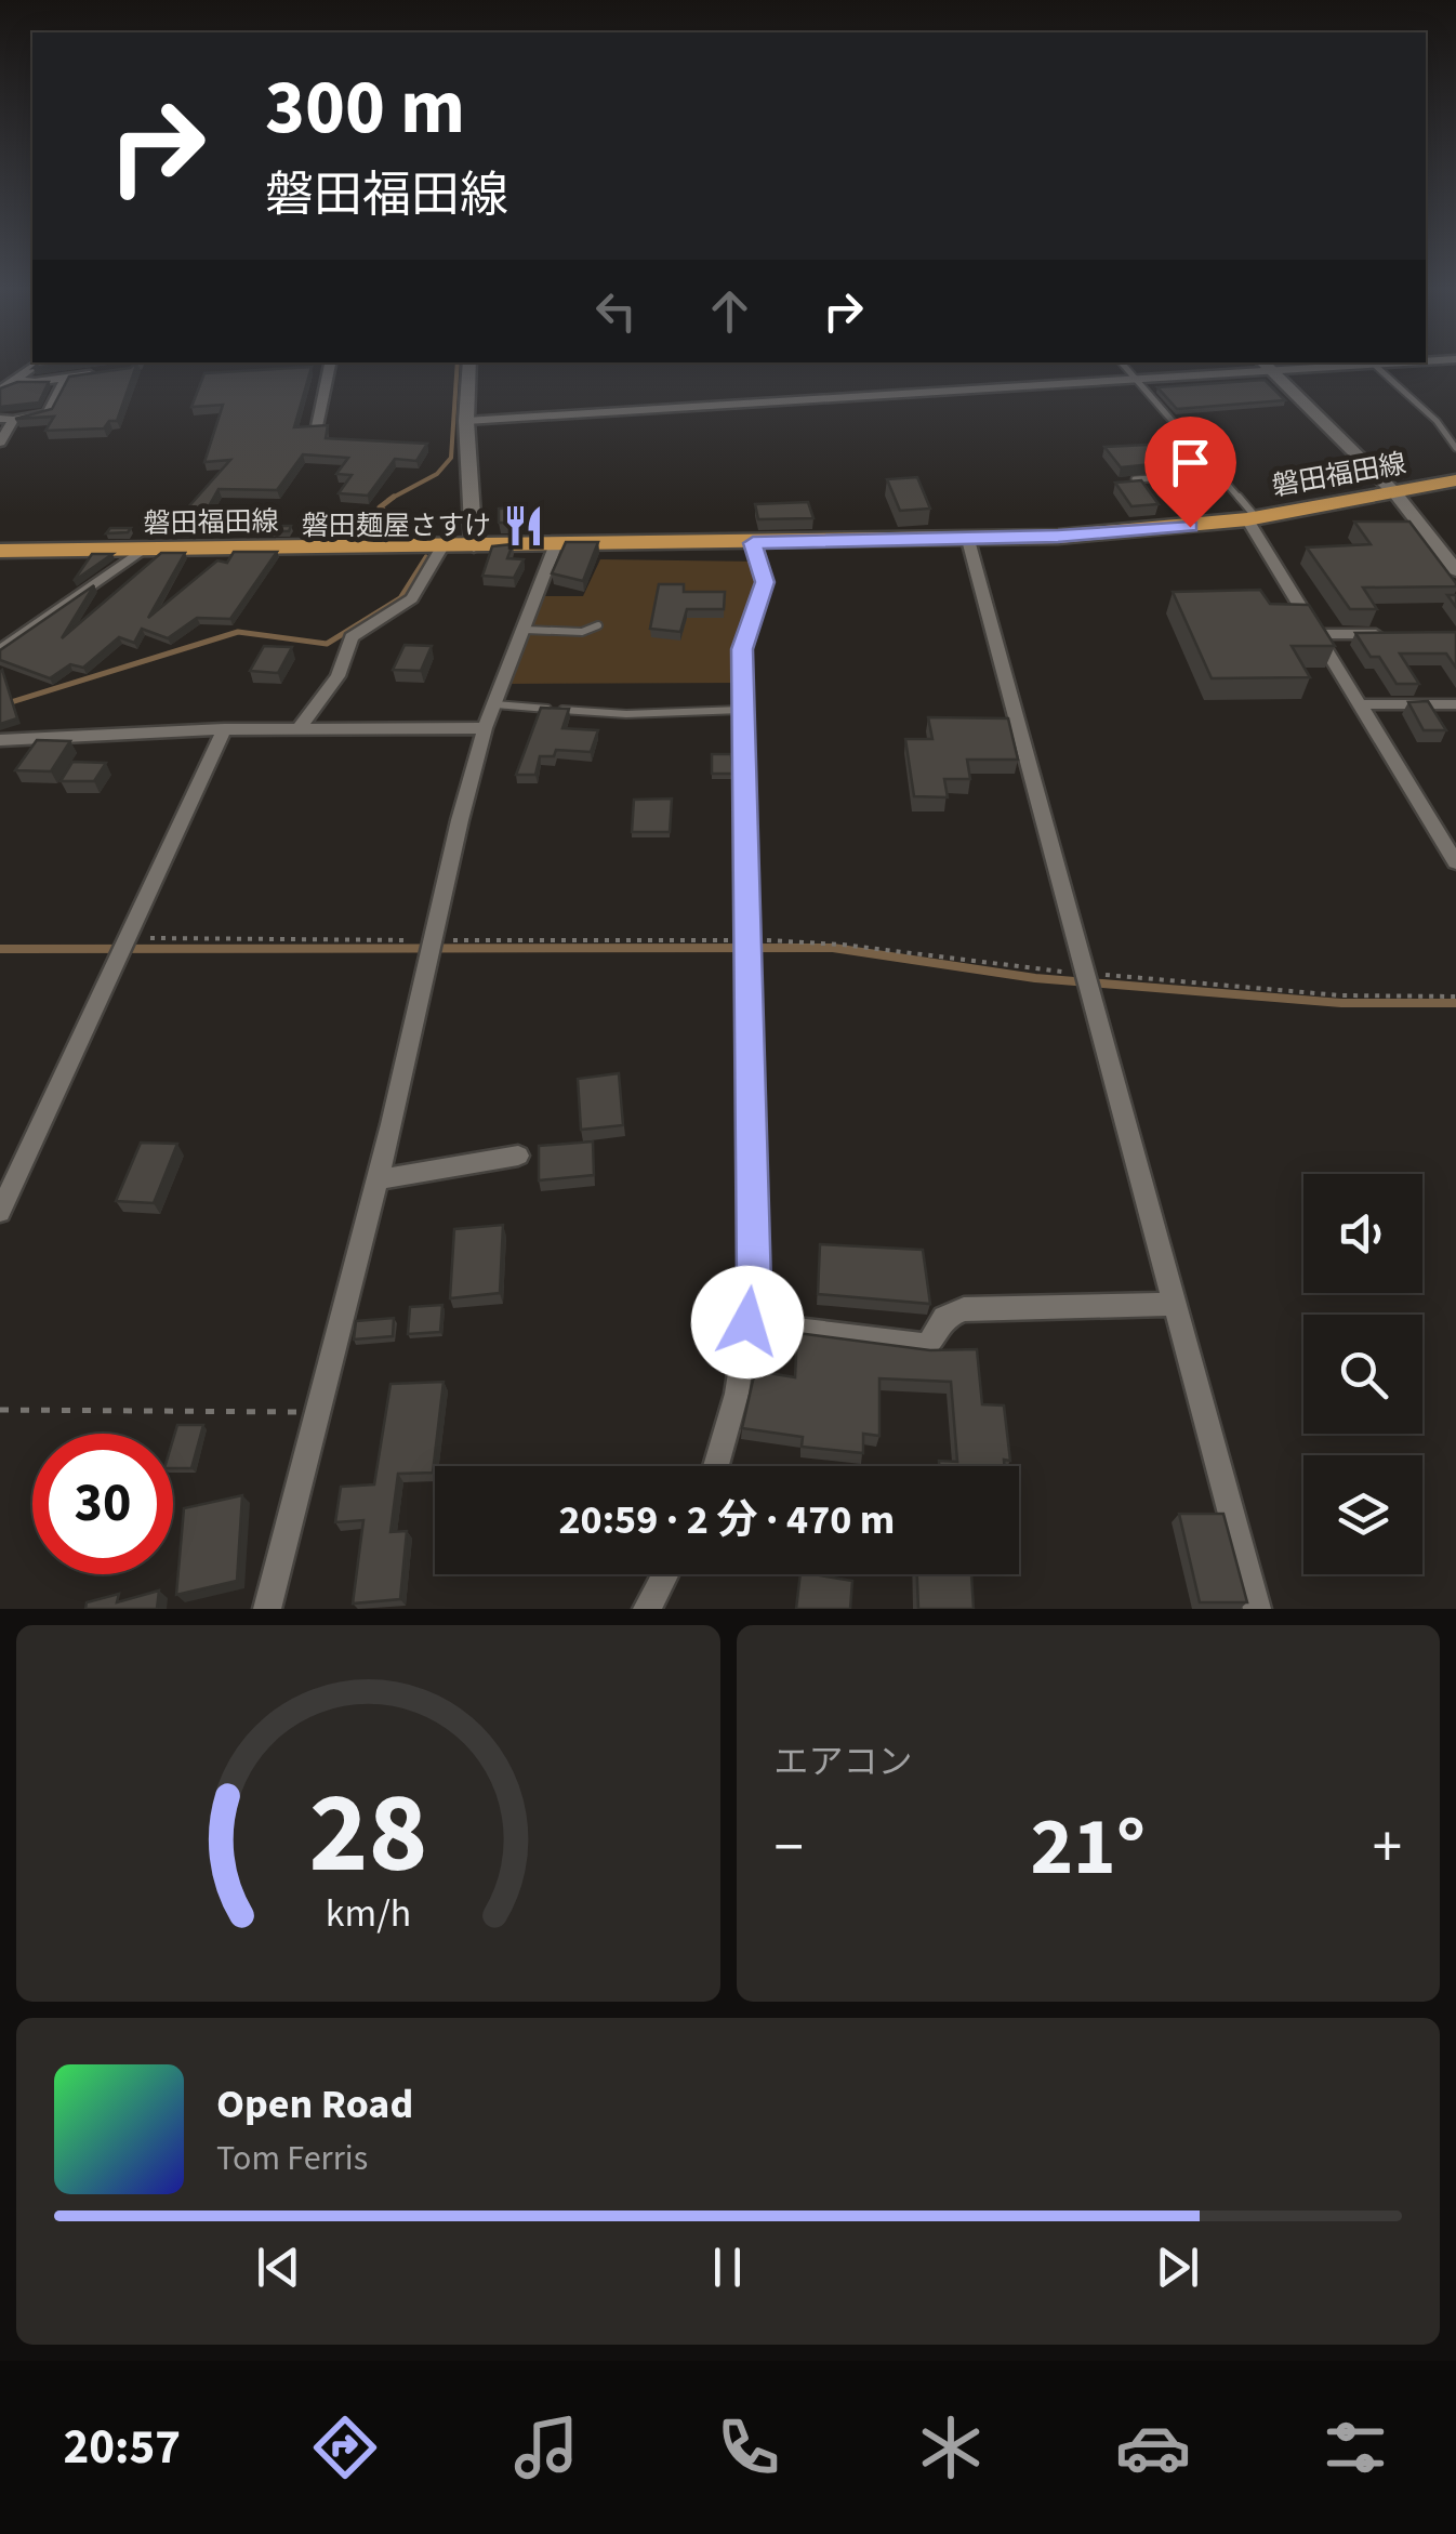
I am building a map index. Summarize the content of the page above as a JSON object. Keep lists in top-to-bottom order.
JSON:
{
  "streets": {
    "main road": ["磐田福田線"]
  },
  "places": {
    "restaurant": ["磐田麺屋さすけ"]
  },
  "page": {
    "turn": ["300 m", "磐田福田線"],
    "limit": "30",
    "trip": "20:59 · 2 分 · 470 m",
    "tile": "エアコン",
    "heat": ["−", "21°", "+"],
    "song": ["Open Road", "Tom Ferris"],
    "tabs": "20:57",
    "gauge": ["28", "km/h"]
  }
}
